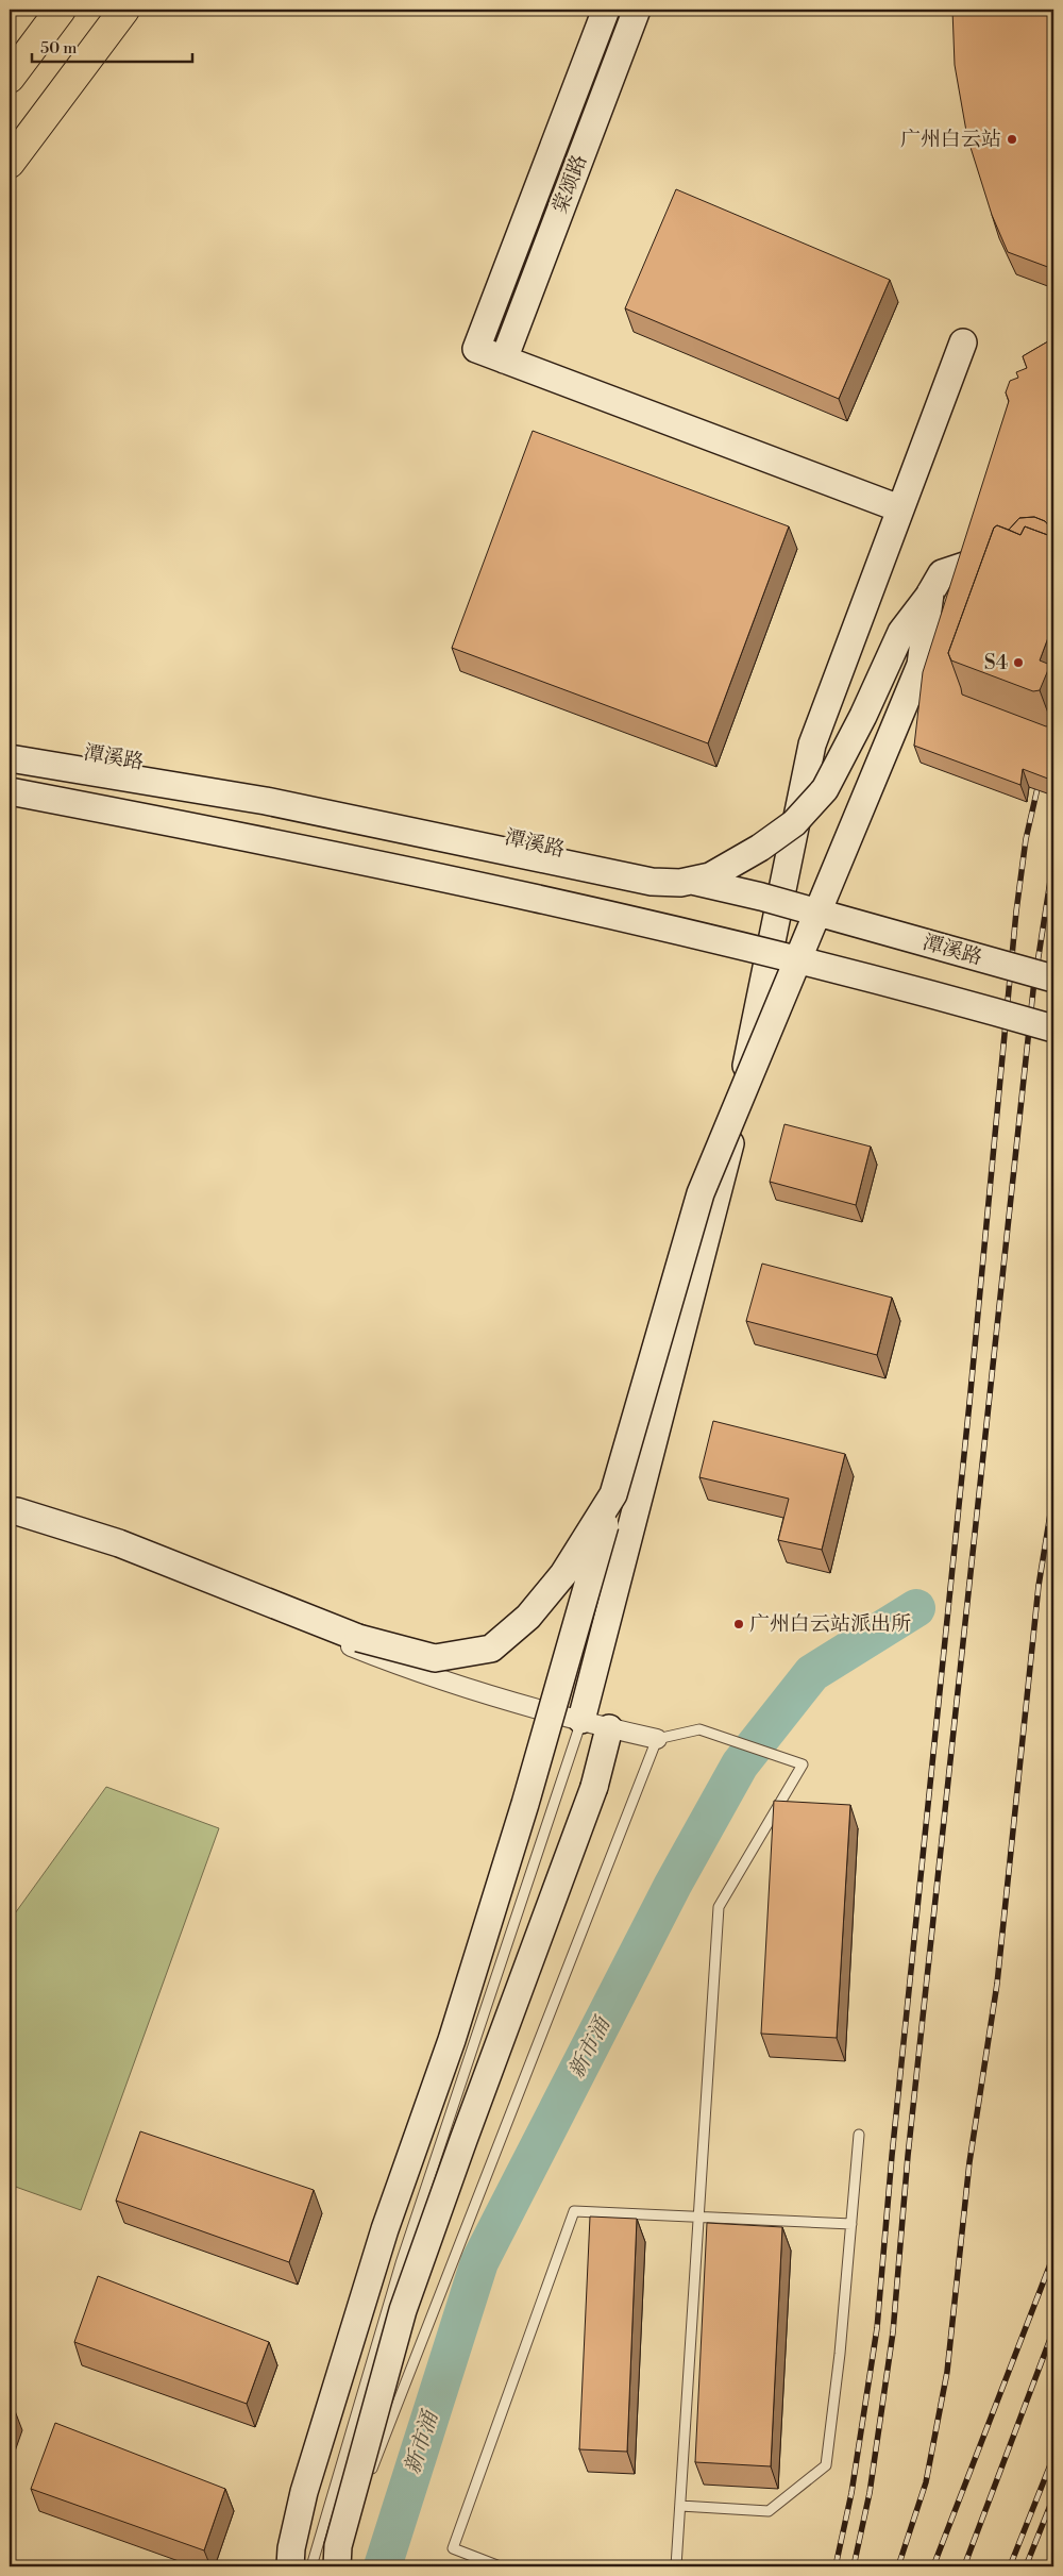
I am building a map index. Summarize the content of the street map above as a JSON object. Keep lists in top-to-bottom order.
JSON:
{
  "streets": {
    "street": ["棠颂路", "潭溪路"]
  },
  "water": ["新市涌"],
  "places": ["广州白云站", "S4", "广州白云站派出所"],
  "scale_bar": "50 m"
}
